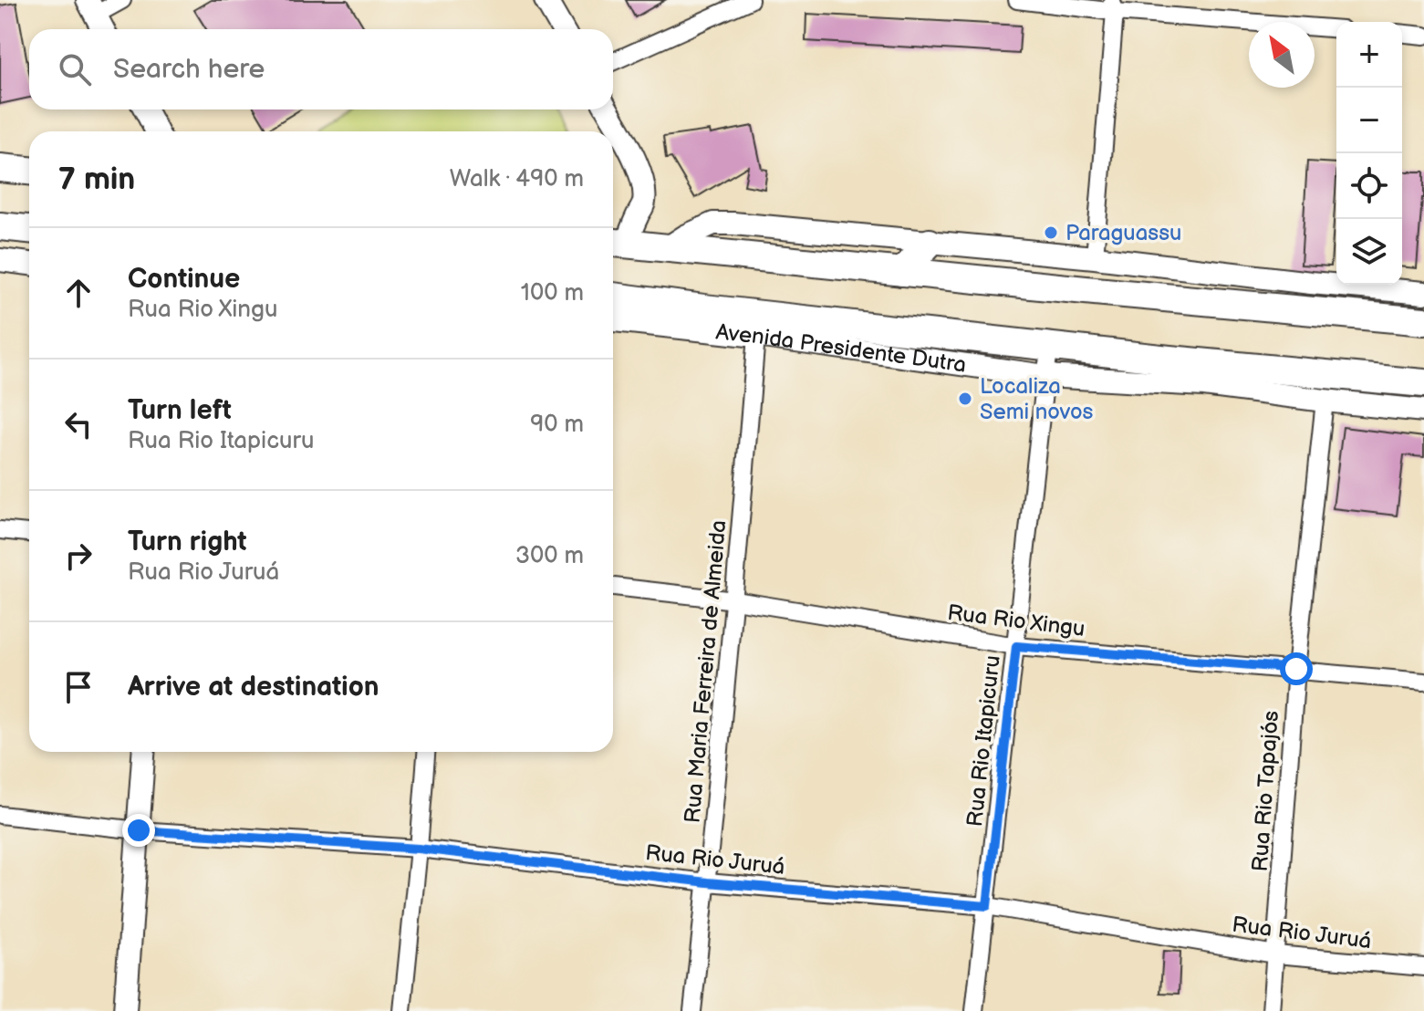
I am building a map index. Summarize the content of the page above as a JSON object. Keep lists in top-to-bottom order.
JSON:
{
  "streets": {
    "highway": ["Avenida Presidente Dutra"],
    "street": [
      "Rua Rio Xingu",
      "Rua Maria Ferreira de Almeida",
      "Rua Rio Itapicuru",
      "Rua Rio Tapajós",
      "Rua Rio Juruá"
    ]
  },
  "crossings": [
    ["Avenida Presidente Dutra", "Rua Maria Ferreira de Almeida"],
    ["Avenida Presidente Dutra", "Rua Rio Itapicuru"],
    ["Avenida Presidente Dutra", "Rua Rio Tapajós"],
    ["Rua Rio Xingu", "Rua Maria Ferreira de Almeida"],
    ["Rua Rio Xingu", "Rua Rio Itapicuru"],
    ["Rua Rio Xingu", "Rua Rio Tapajós"],
    ["Rua Maria Ferreira de Almeida", "Rua Rio Juruá"],
    ["Rua Rio Itapicuru", "Rua Rio Juruá"],
    ["Rua Rio Tapajós", "Rua Rio Juruá"]
  ],
  "places": ["Paraguassu", "Localiza Semi novos"],
  "north": "top left",
  "page": {
    "map_buttons": ["+", "−"],
    "search": "Search here",
    "heading": ["7 min", "Walk · 490 m"],
    "list": [
      ["Continue", "Rua Rio Xingu", "100 m"],
      ["Turn left", "Rua Rio Itapicuru", "90 m"],
      ["Turn right", "Rua Rio Juruá", "300 m"],
      "Arrive at destination"
    ]
  }
}
